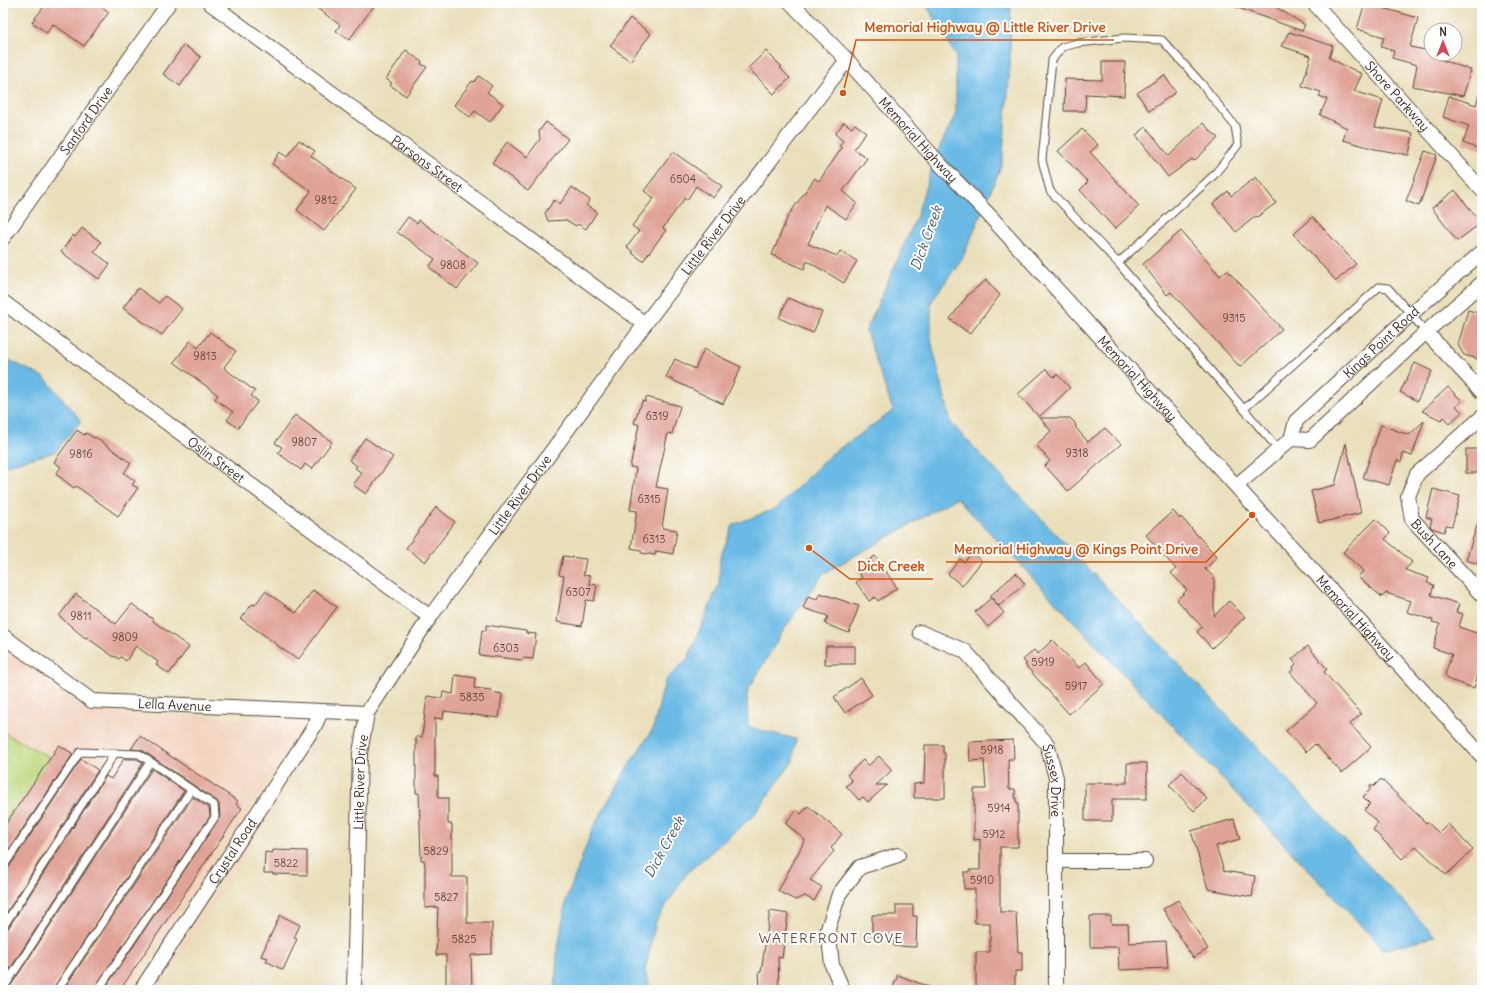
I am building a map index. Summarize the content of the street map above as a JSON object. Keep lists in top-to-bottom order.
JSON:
{
  "streets": {
    "street": [
      "Shore Parkway",
      "Sanford Drive",
      "Memorial Highway",
      "Parsons Street",
      "Little River Drive",
      "Kings Point Road",
      "Oslin Street",
      "Bush Lane",
      "Lella Avenue",
      "Sussex Drive",
      "Crystal Road"
    ]
  },
  "crossings": [
    ["Memorial Highway", "Little River Drive"],
    ["Memorial Highway", "Kings Point Road"],
    ["Parsons Street", "Little River Drive"],
    ["Little River Drive", "Oslin Street"],
    ["Little River Drive", "Lella Avenue"],
    ["Lella Avenue", "Crystal Road"]
  ],
  "districts": ["WATERFRONT COVE"],
  "water": ["Dick Creek"],
  "places": ["Memorial Highway @ Little River Drive", "Memorial Highway @ Kings Point Drive", "Dick Creek"],
  "house_numbers": [
    "6504",
    "9812",
    "9808",
    "9315",
    "9813",
    "6319",
    "9807",
    "9318",
    "9816",
    "6315",
    "6313",
    "6307",
    "9811",
    "9809",
    "6303",
    "5919",
    "5917",
    "5835",
    "5918",
    "5914",
    "5912",
    "5829",
    "5822",
    "5910",
    "5827",
    "5825"
  ],
  "north": "top"
}
